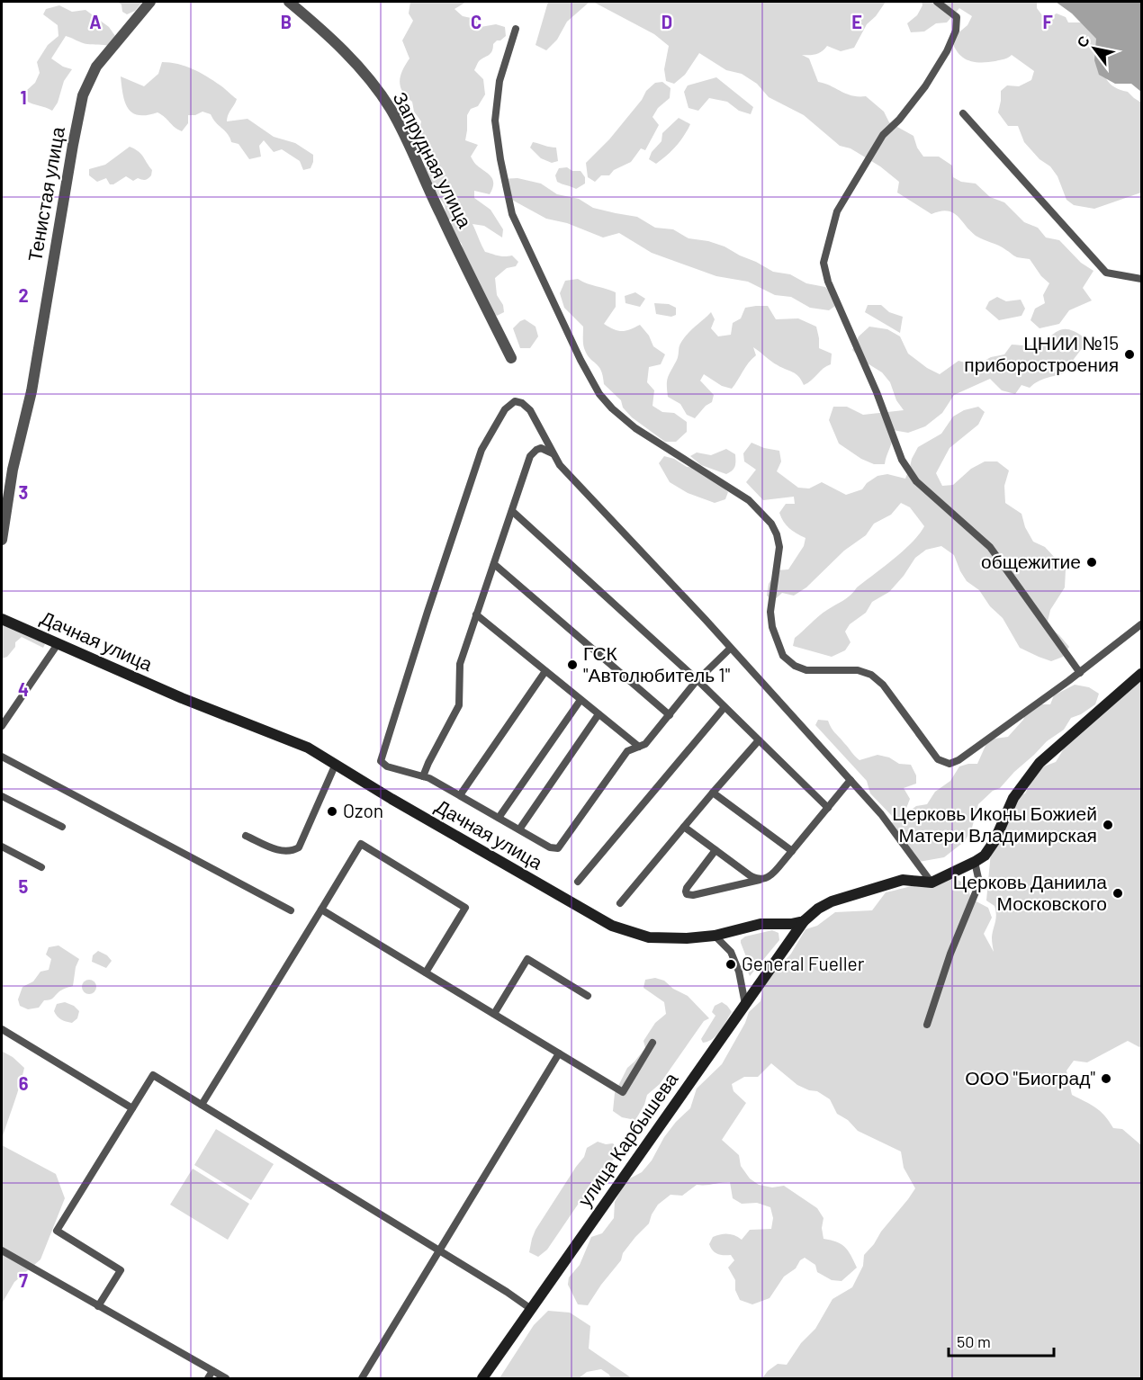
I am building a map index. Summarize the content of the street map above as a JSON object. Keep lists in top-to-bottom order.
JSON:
{
  "streets": {
    "street": [
      "Запрудная улица",
      "Тенистая улица",
      "Дачная улица",
      "улица Карбышева"
    ]
  },
  "crossings": [
    ["Дачная улица", "улица Карбышева"]
  ],
  "places": [
    "ЦНИИ №15 приборостроения",
    "общежитие",
    "ГСК \"Автолюбитель 1\"",
    "Ozon",
    "Церковь Иконы Божией Матери Владимирская",
    "Церковь Даниила Московского",
    "General Fueller",
    "ООО \"Биоград\""
  ],
  "scale_bar": "50 m",
  "north": "top left",
  "grid": {
    "columns": [
      "A",
      "B",
      "C",
      "D",
      "E",
      "F"
    ],
    "rows": [
      "1",
      "2",
      "3",
      "4",
      "5",
      "6",
      "7"
    ]
  }
}
